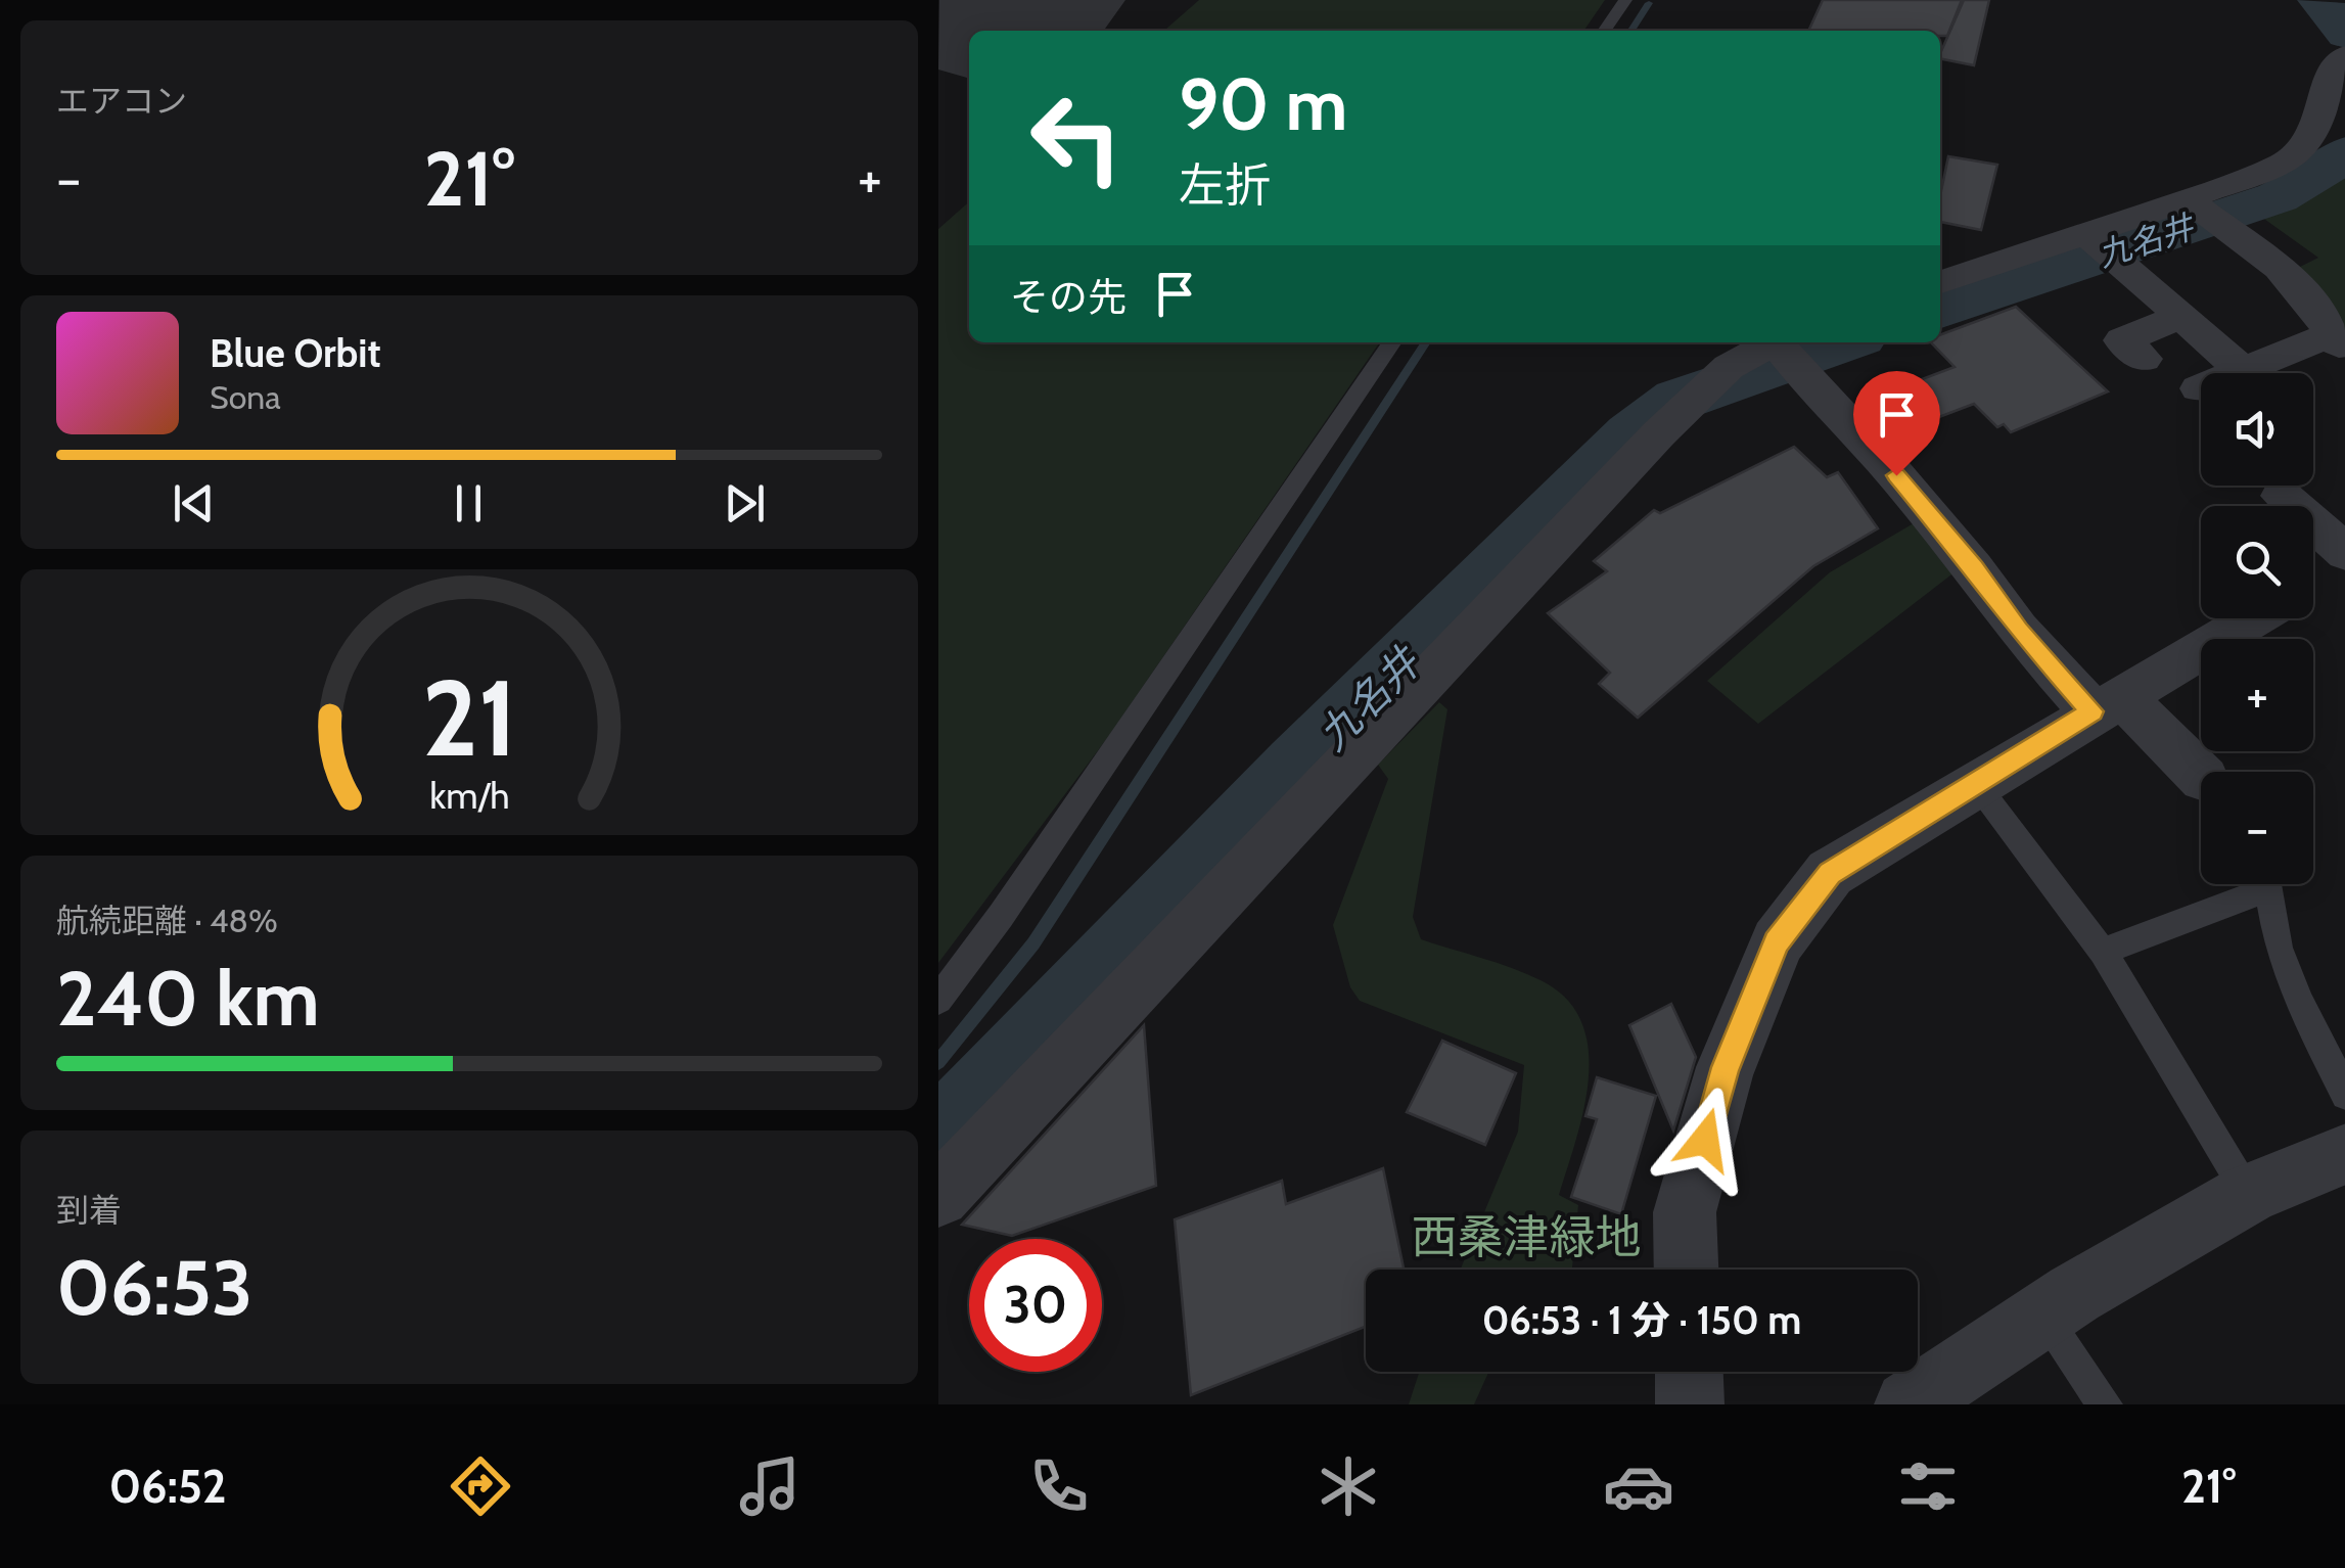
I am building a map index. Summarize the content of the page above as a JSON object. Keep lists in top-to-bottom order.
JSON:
{
  "water": ["九名井"],
  "parks": ["西桑津緑地"],
  "page": {
    "tile": [
      "エアコン",
      ["航続距離 · 48%", "240 km"],
      ["到着", "06:53"]
    ],
    "turn": ["90 m", "左折"],
    "heat": ["−", "21°", "+"],
    "then": "その先",
    "song": ["Blue Orbit", "Sona"],
    "map_buttons": ["+", "−"],
    "limit": "30",
    "trip": "06:53 · 1 分 · 150 m",
    "tabs": ["06:52", "21°"],
    "gauge": ["21", "km/h"]
  }
}
